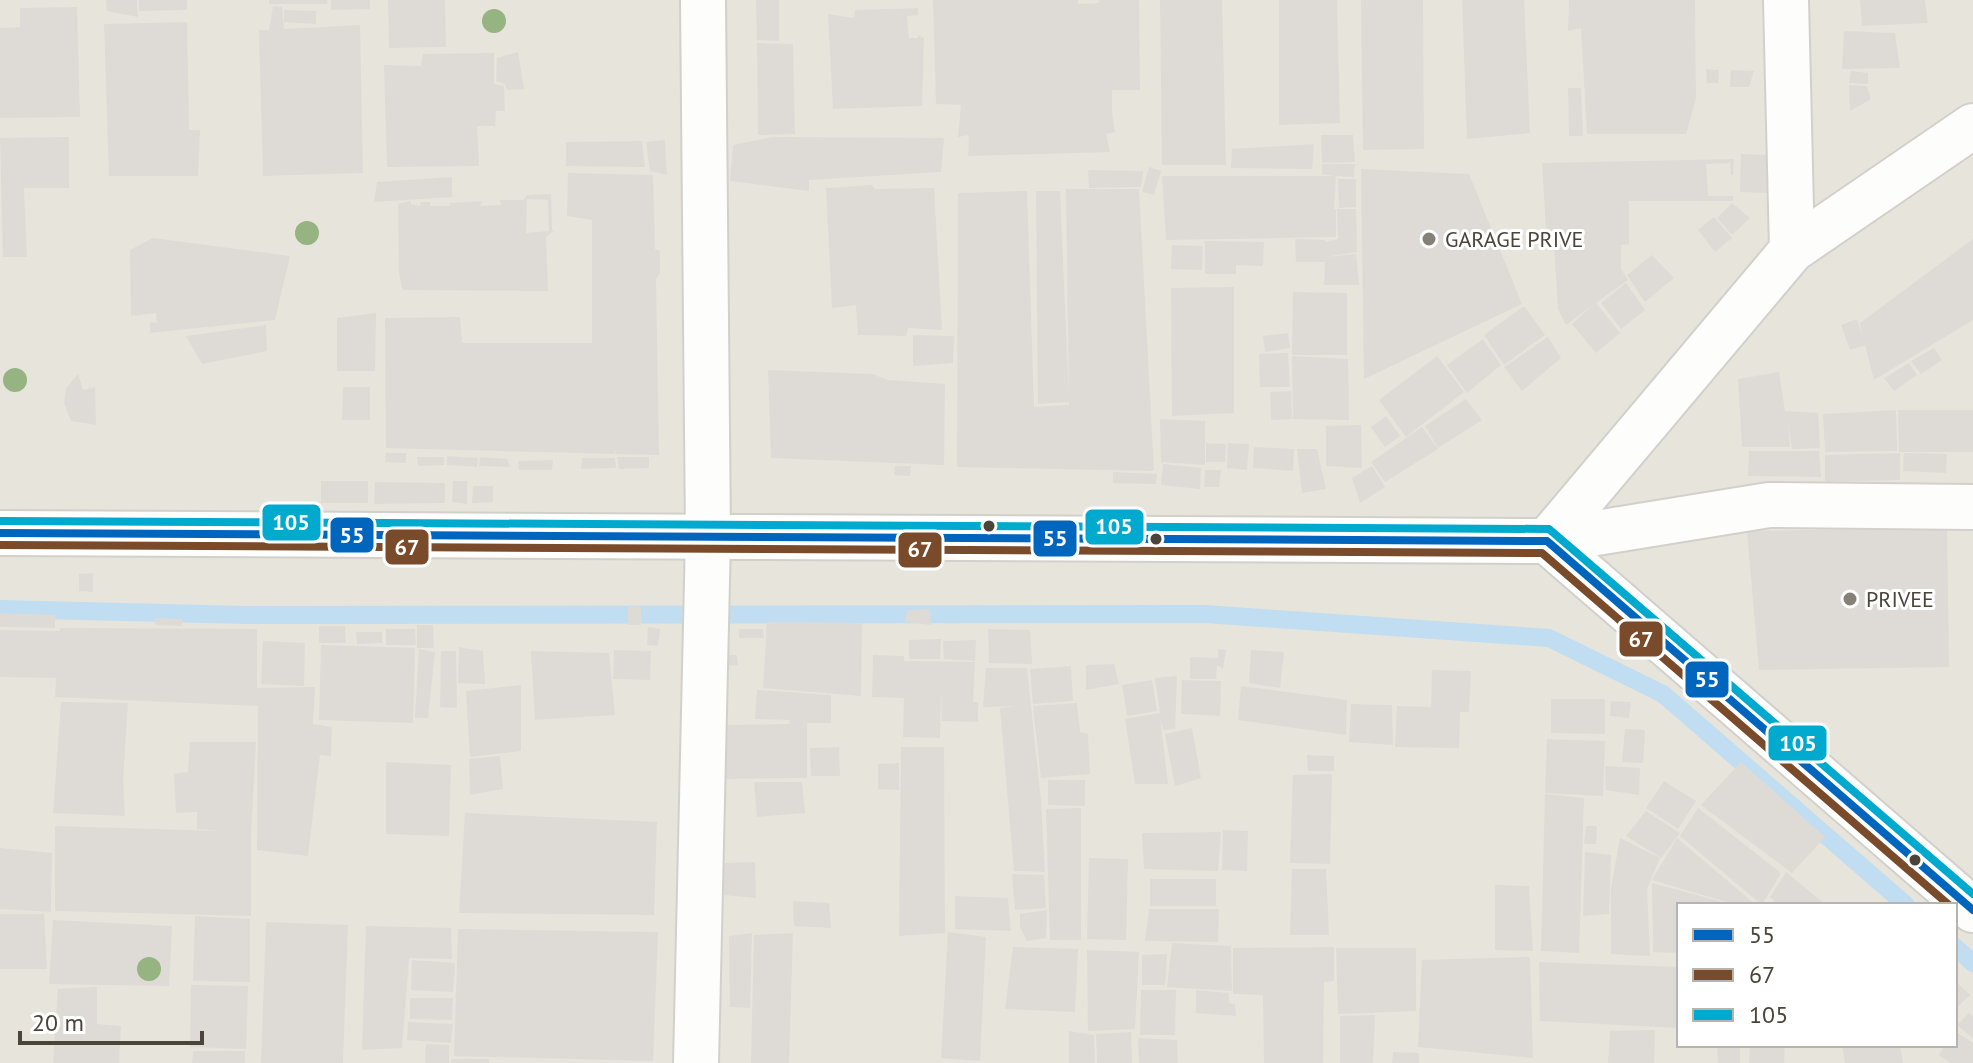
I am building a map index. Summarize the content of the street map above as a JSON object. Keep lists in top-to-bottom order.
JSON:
{
  "places": ["GARAGE PRIVE", "PRIVEE"],
  "lines": ["transit line 105", "transit line 55", "transit line 67"],
  "legend": ["55", "67", "105"],
  "scale_bar": "20 m"
}
